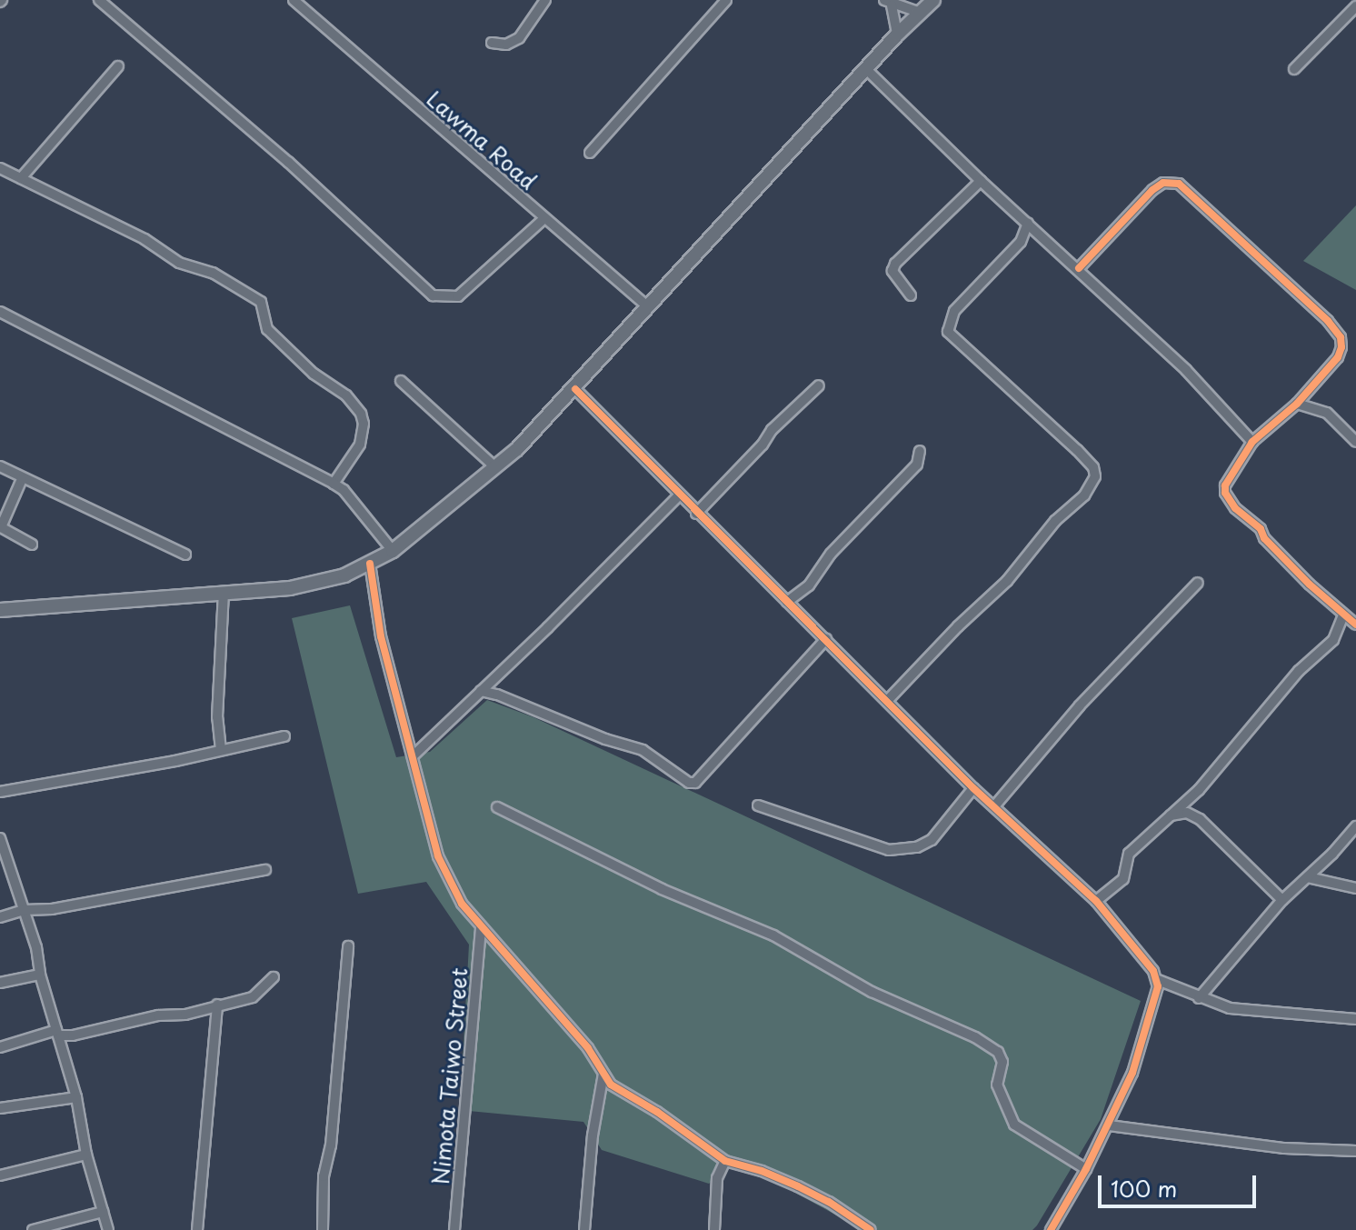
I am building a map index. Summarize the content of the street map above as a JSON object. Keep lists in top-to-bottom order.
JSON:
{
  "streets": {
    "street": ["Lawma Road", "Nimota Taiwo Street"]
  },
  "scale_bar": "100 m"
}
